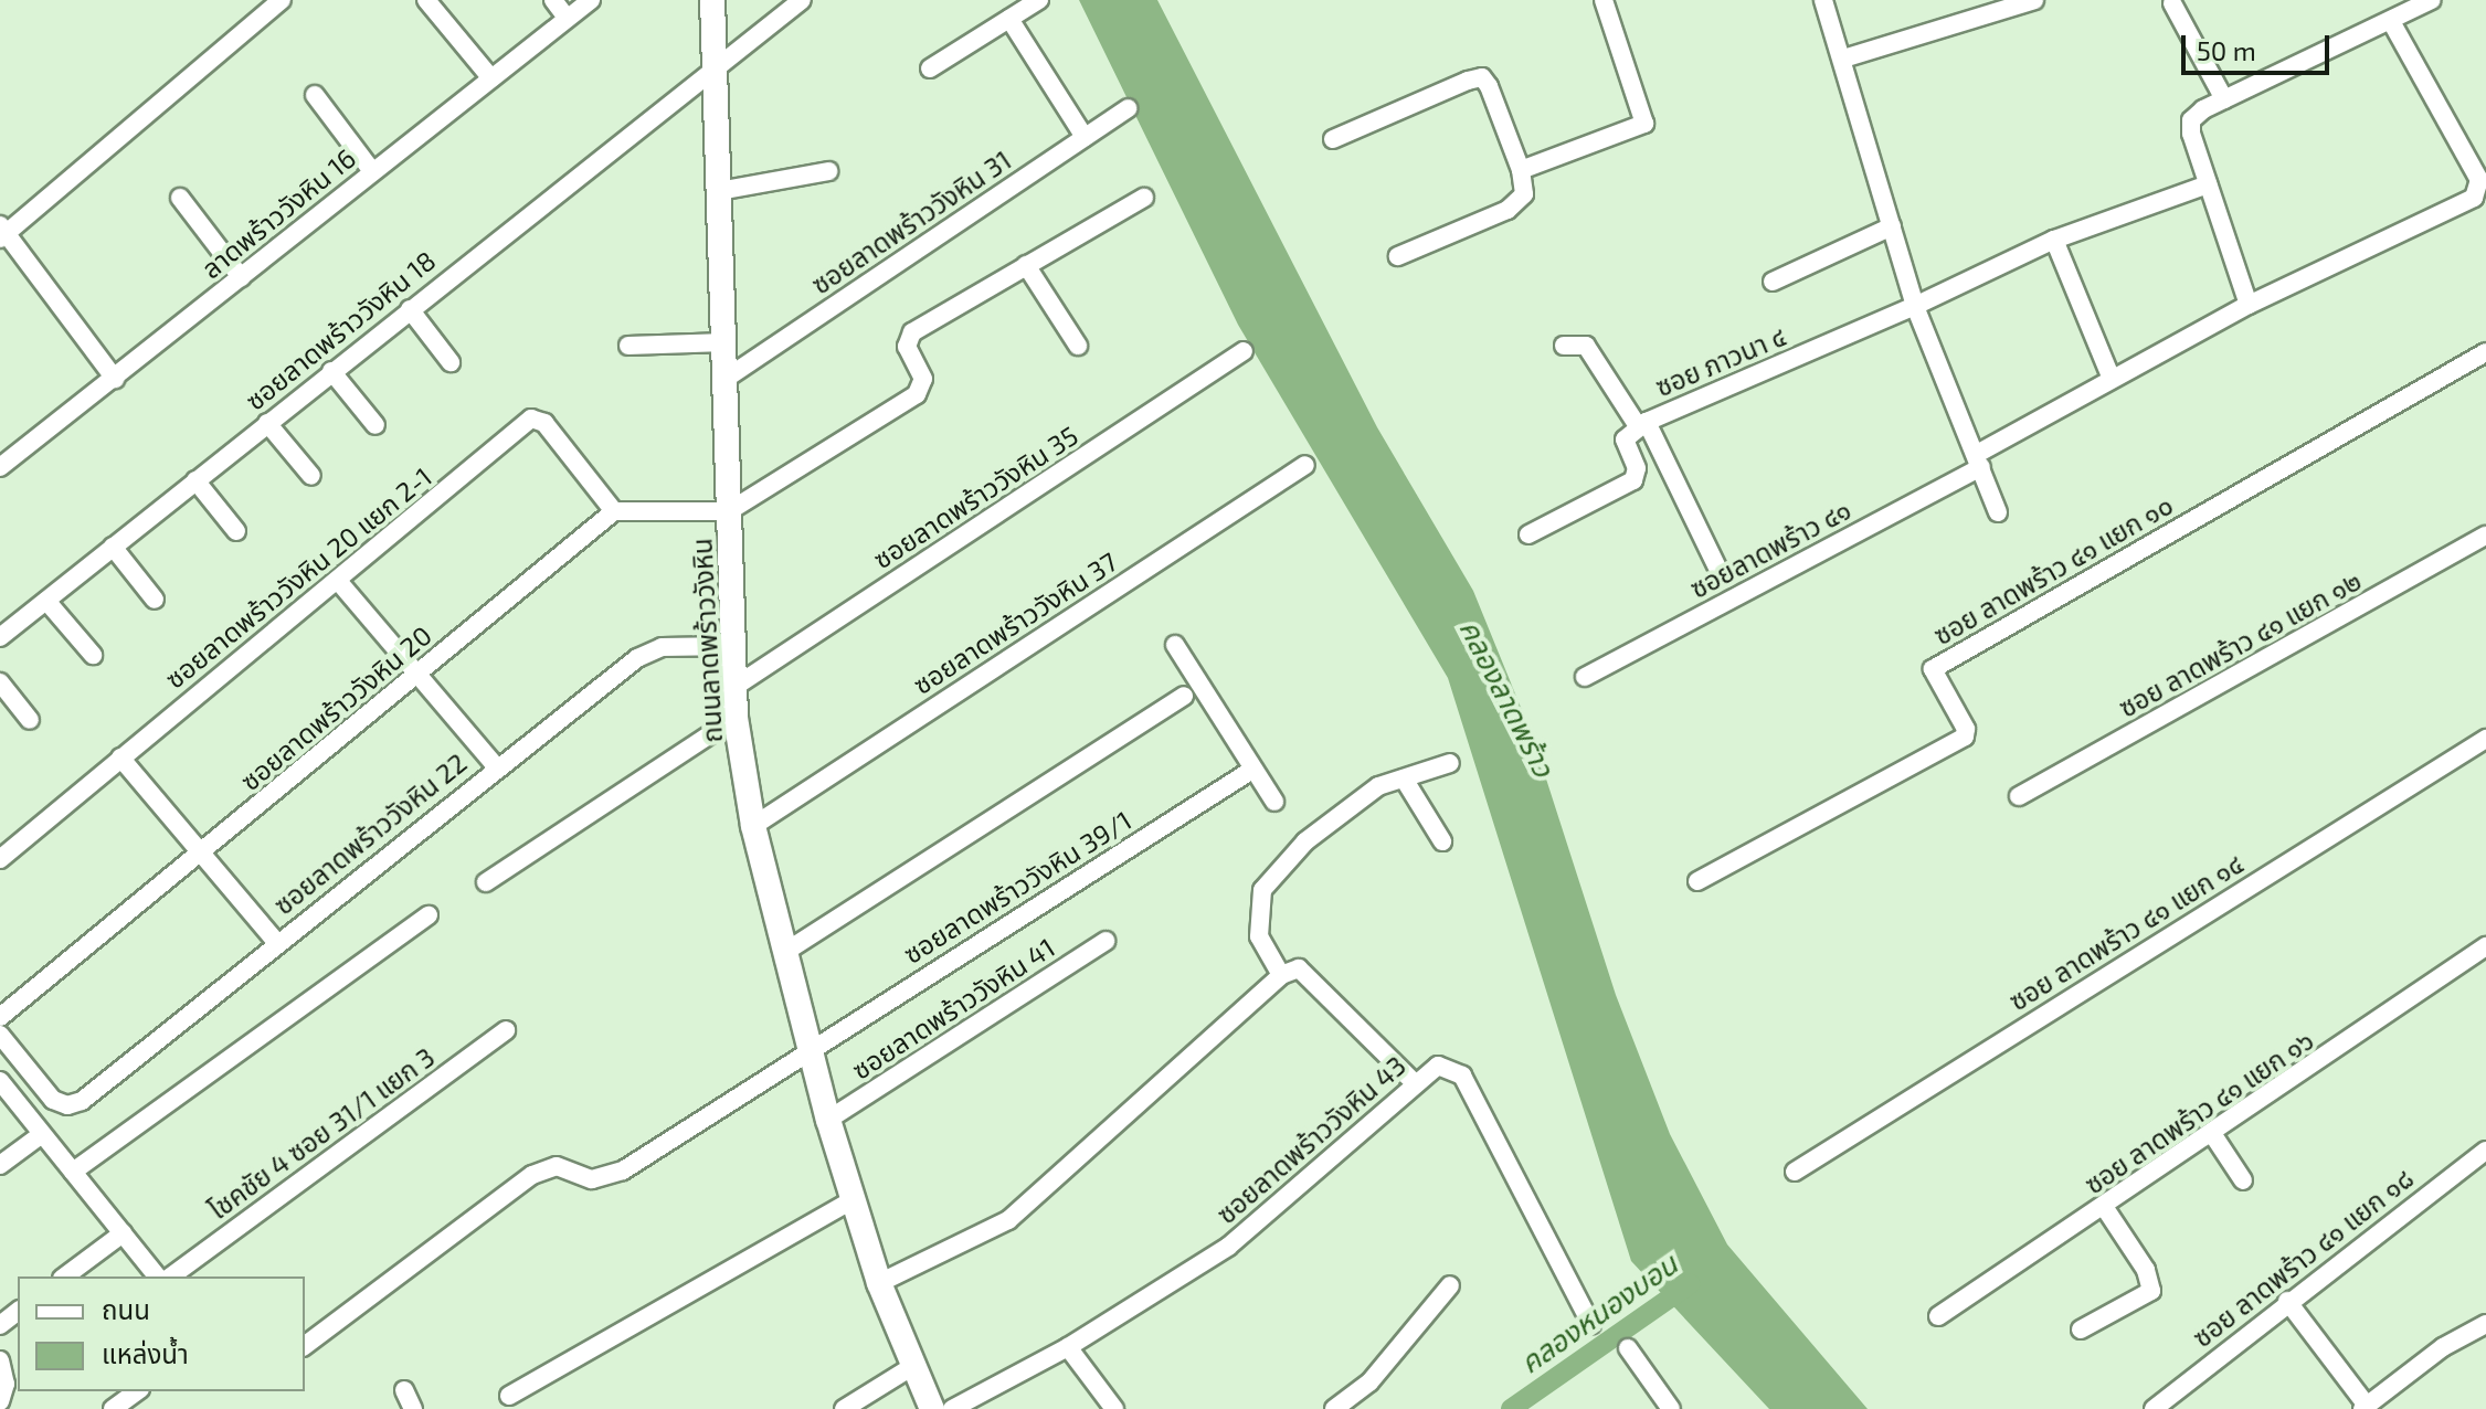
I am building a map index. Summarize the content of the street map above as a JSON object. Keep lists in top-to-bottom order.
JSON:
{
  "streets": {
    "main road": ["ถนนลาดพร้าววังหิน"],
    "street": [
      "ลาดพร้าววังหิน 16",
      "ซอยลาดพร้าววังหิน 31",
      "ซอยลาดพร้าววังหิน 18",
      "ซอย ภาวนา ๔",
      "ซอยลาดพร้าววังหิน 35",
      "ซอยลาดพร้าว ๔๑",
      "ซอย ลาดพร้าว ๔๑ แยก ๑๐",
      "ซอยลาดพร้าววังหิน 20 แยก 2-1",
      "ซอยลาดพร้าววังหิน 37",
      "ซอย ลาดพร้าว ๔๑ แยก ๑๒",
      "ซอยลาดพร้าววังหิน 20",
      "ซอยลาดพร้าววังหิน 22",
      "ซอยลาดพร้าววังหิน 39/1",
      "ซอย ลาดพร้าว ๔๑ แยก ๑๔",
      "ซอยลาดพร้าววังหิน 41",
      "ซอย ลาดพร้าว ๔๑ แยก ๑๖",
      "โชคชัย 4 ซอย 31/1 แยก 3",
      "ซอยลาดพร้าววังหิน 43",
      "ซอย ลาดพร้าว ๔๑ แยก ๑๘"
    ]
  },
  "crossings": [
    ["ซอยลาดพร้าววังหิน 31", "ถนนลาดพร้าววังหิน"],
    ["ซอยลาดพร้าววังหิน 18", "ถนนลาดพร้าววังหิน"],
    ["ซอยลาดพร้าววังหิน 35", "ถนนลาดพร้าววังหิน"],
    ["ซอยลาดพร้าววังหิน 20 แยก 2-1", "ซอยลาดพร้าววังหิน 20"],
    ["ซอยลาดพร้าววังหิน 20 แยก 2-1", "ซอยลาดพร้าววังหิน 22"],
    ["ซอยลาดพร้าววังหิน 37", "ถนนลาดพร้าววังหิน"],
    ["ถนนลาดพร้าววังหิน", "ซอยลาดพร้าววังหิน 22"],
    ["ถนนลาดพร้าววังหิน", "ซอยลาดพร้าววังหิน 39/1"],
    ["ถนนลาดพร้าววังหิน", "ซอยลาดพร้าววังหิน 41"],
    ["ซอยลาดพร้าววังหิน 20", "ซอยลาดพร้าววังหิน 22"]
  ],
  "water": ["คลองลาดพร้าว", "คลองหนองบอน"],
  "legend": ["ถนน", "แหล่งน้ำ"],
  "scale_bar": "50 m"
}
